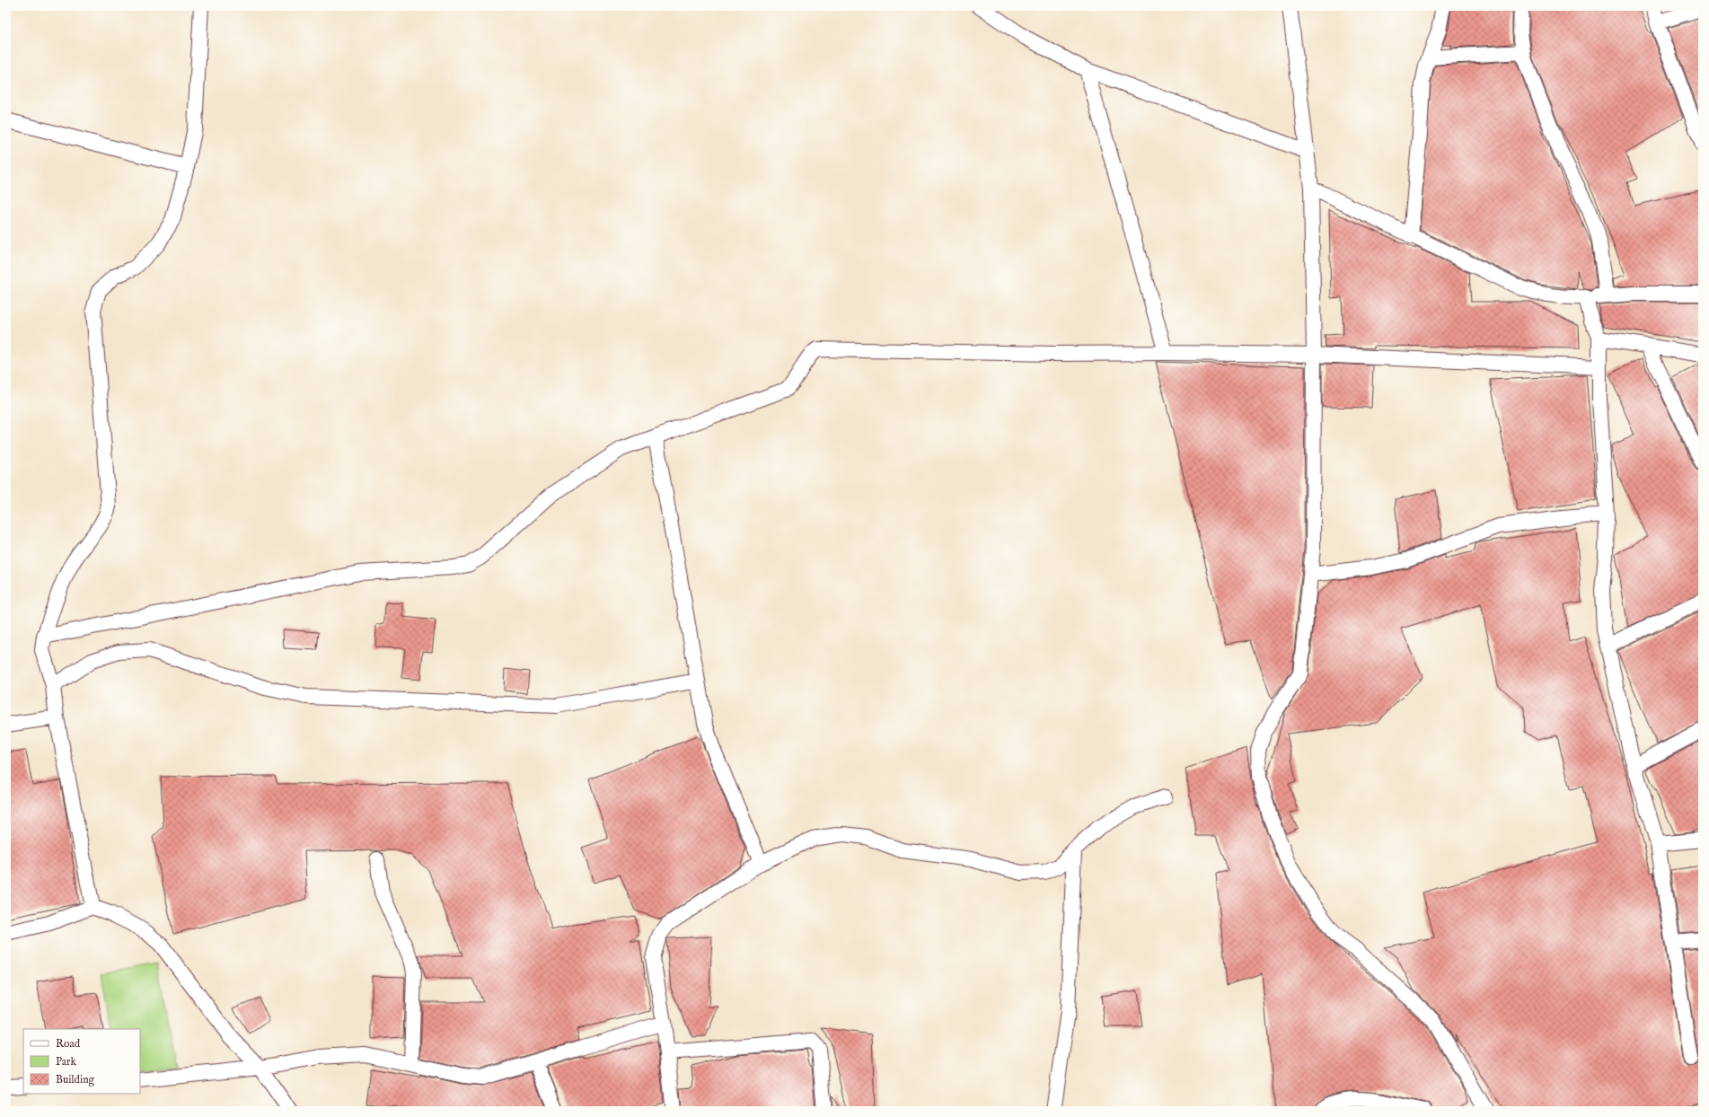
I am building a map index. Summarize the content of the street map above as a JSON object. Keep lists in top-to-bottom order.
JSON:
{
  "legend": ["Road", "Park", "Building"]
}
